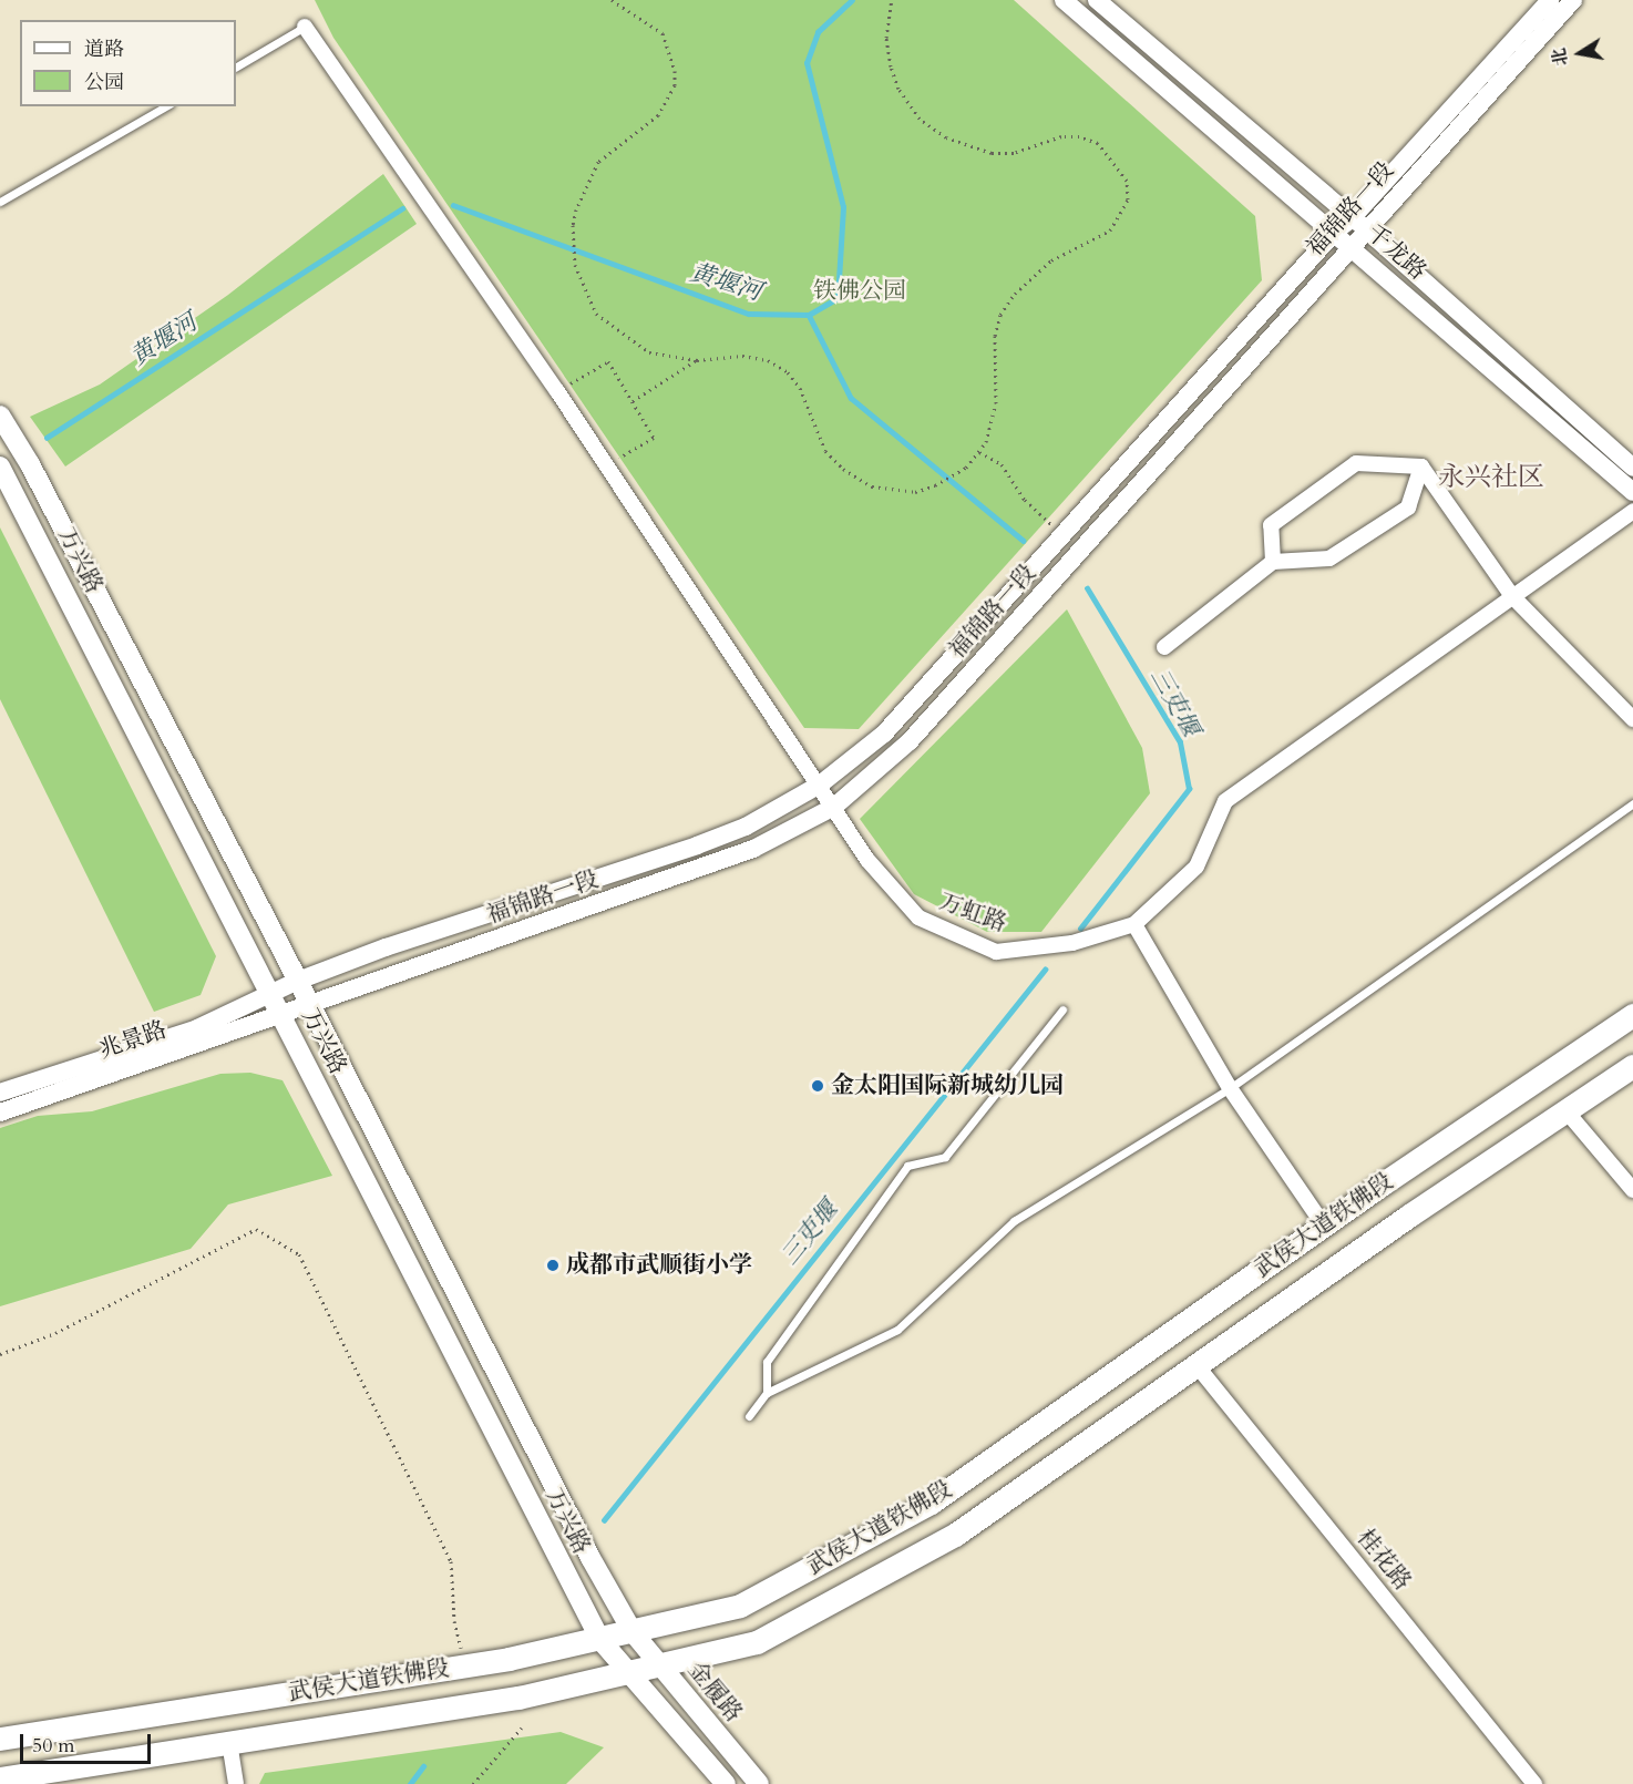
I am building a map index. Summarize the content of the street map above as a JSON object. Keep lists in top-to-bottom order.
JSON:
{
  "streets": {
    "main road": ["万兴路", "武侯大道铁佛段", "金履路"],
    "street": [
      "福锦路一段",
      "千龙路",
      "万虹路",
      "兆景路",
      "桂花路"
    ]
  },
  "crossings": [
    ["福锦路一段", "千龙路"],
    ["福锦路一段", "万兴路"],
    ["福锦路一段", "万虹路"],
    ["福锦路一段", "兆景路"],
    ["福锦路一段", "金履路"],
    ["万兴路", "兆景路"],
    ["万兴路", "武侯大道铁佛段"],
    ["武侯大道铁佛段", "桂花路"],
    ["武侯大道铁佛段", "金履路"]
  ],
  "districts": ["永兴社区"],
  "water": ["黄堰河", "三吏堰"],
  "parks": ["铁佛公园"],
  "places": ["金太阳国际新城幼儿园", "成都市武顺街小学"],
  "legend": ["道路", "公园"],
  "scale_bar": "50 m",
  "north": "left"
}
